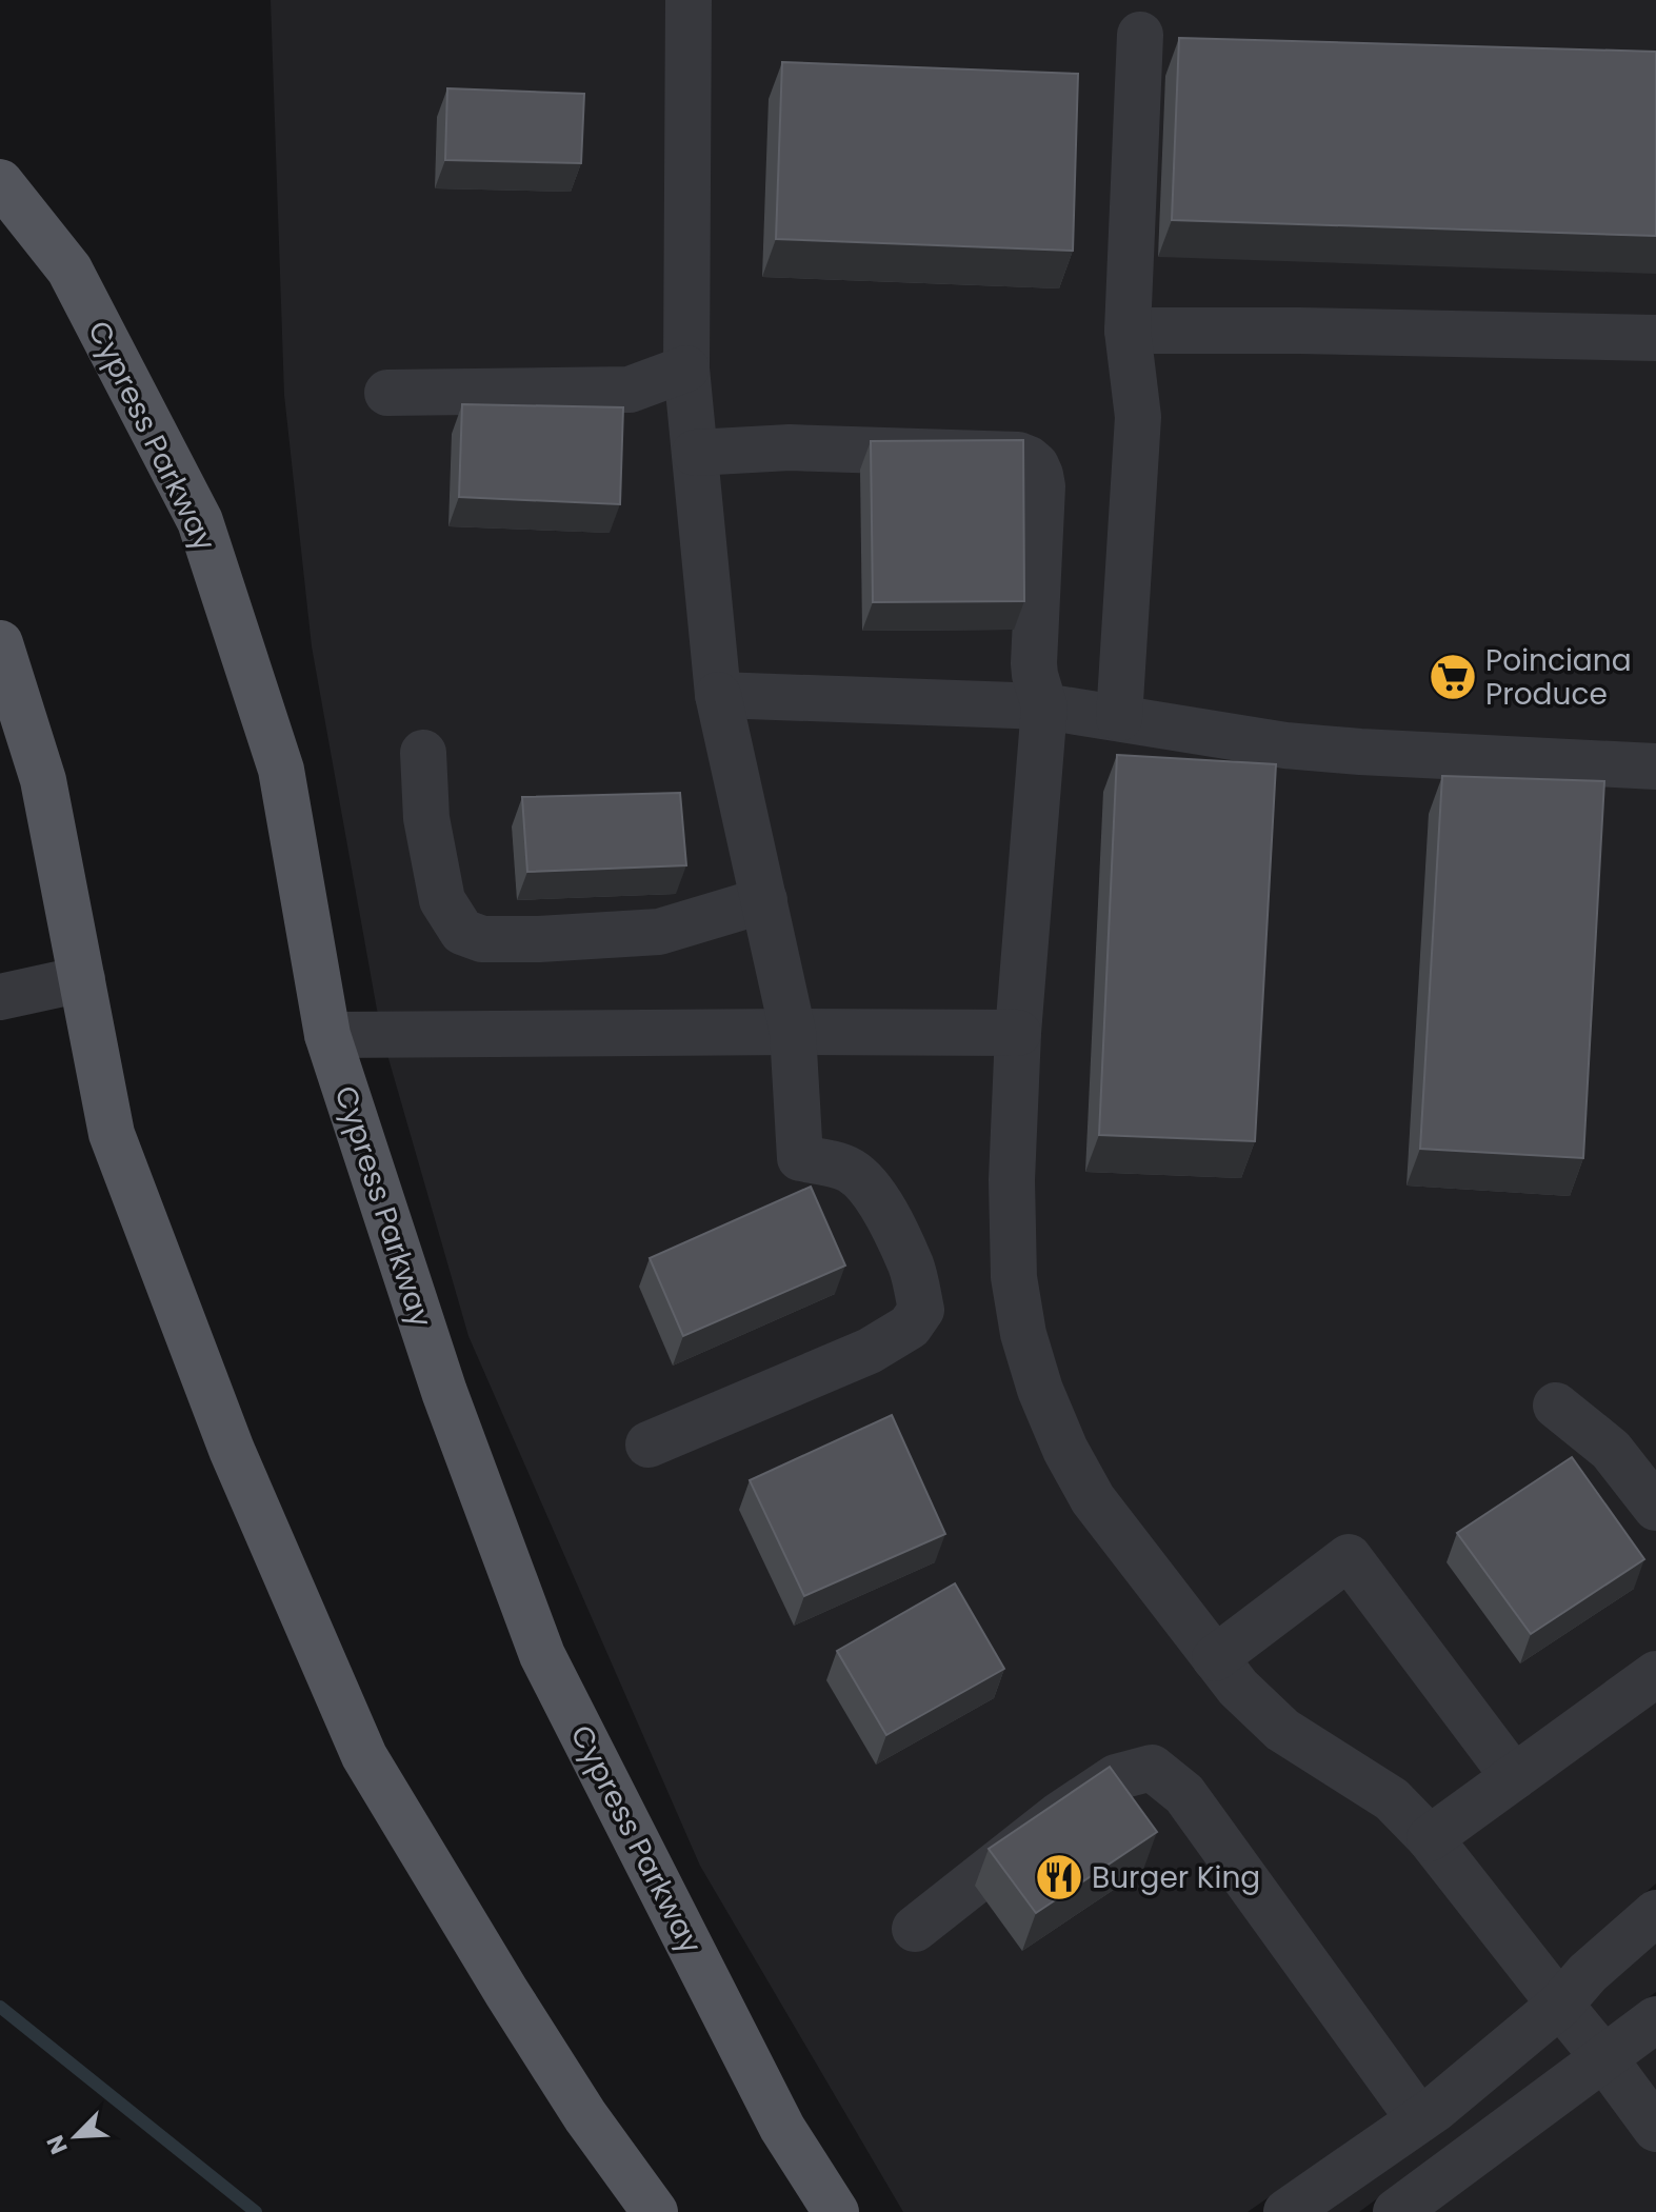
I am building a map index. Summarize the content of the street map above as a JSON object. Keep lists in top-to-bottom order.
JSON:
{
  "streets": {
    "main road": ["Cypress Parkway"]
  },
  "places": {
    "supermarket": ["Poinciana Produce"],
    "restaurant": ["Burger King"]
  },
  "north": "bottom left"
}
